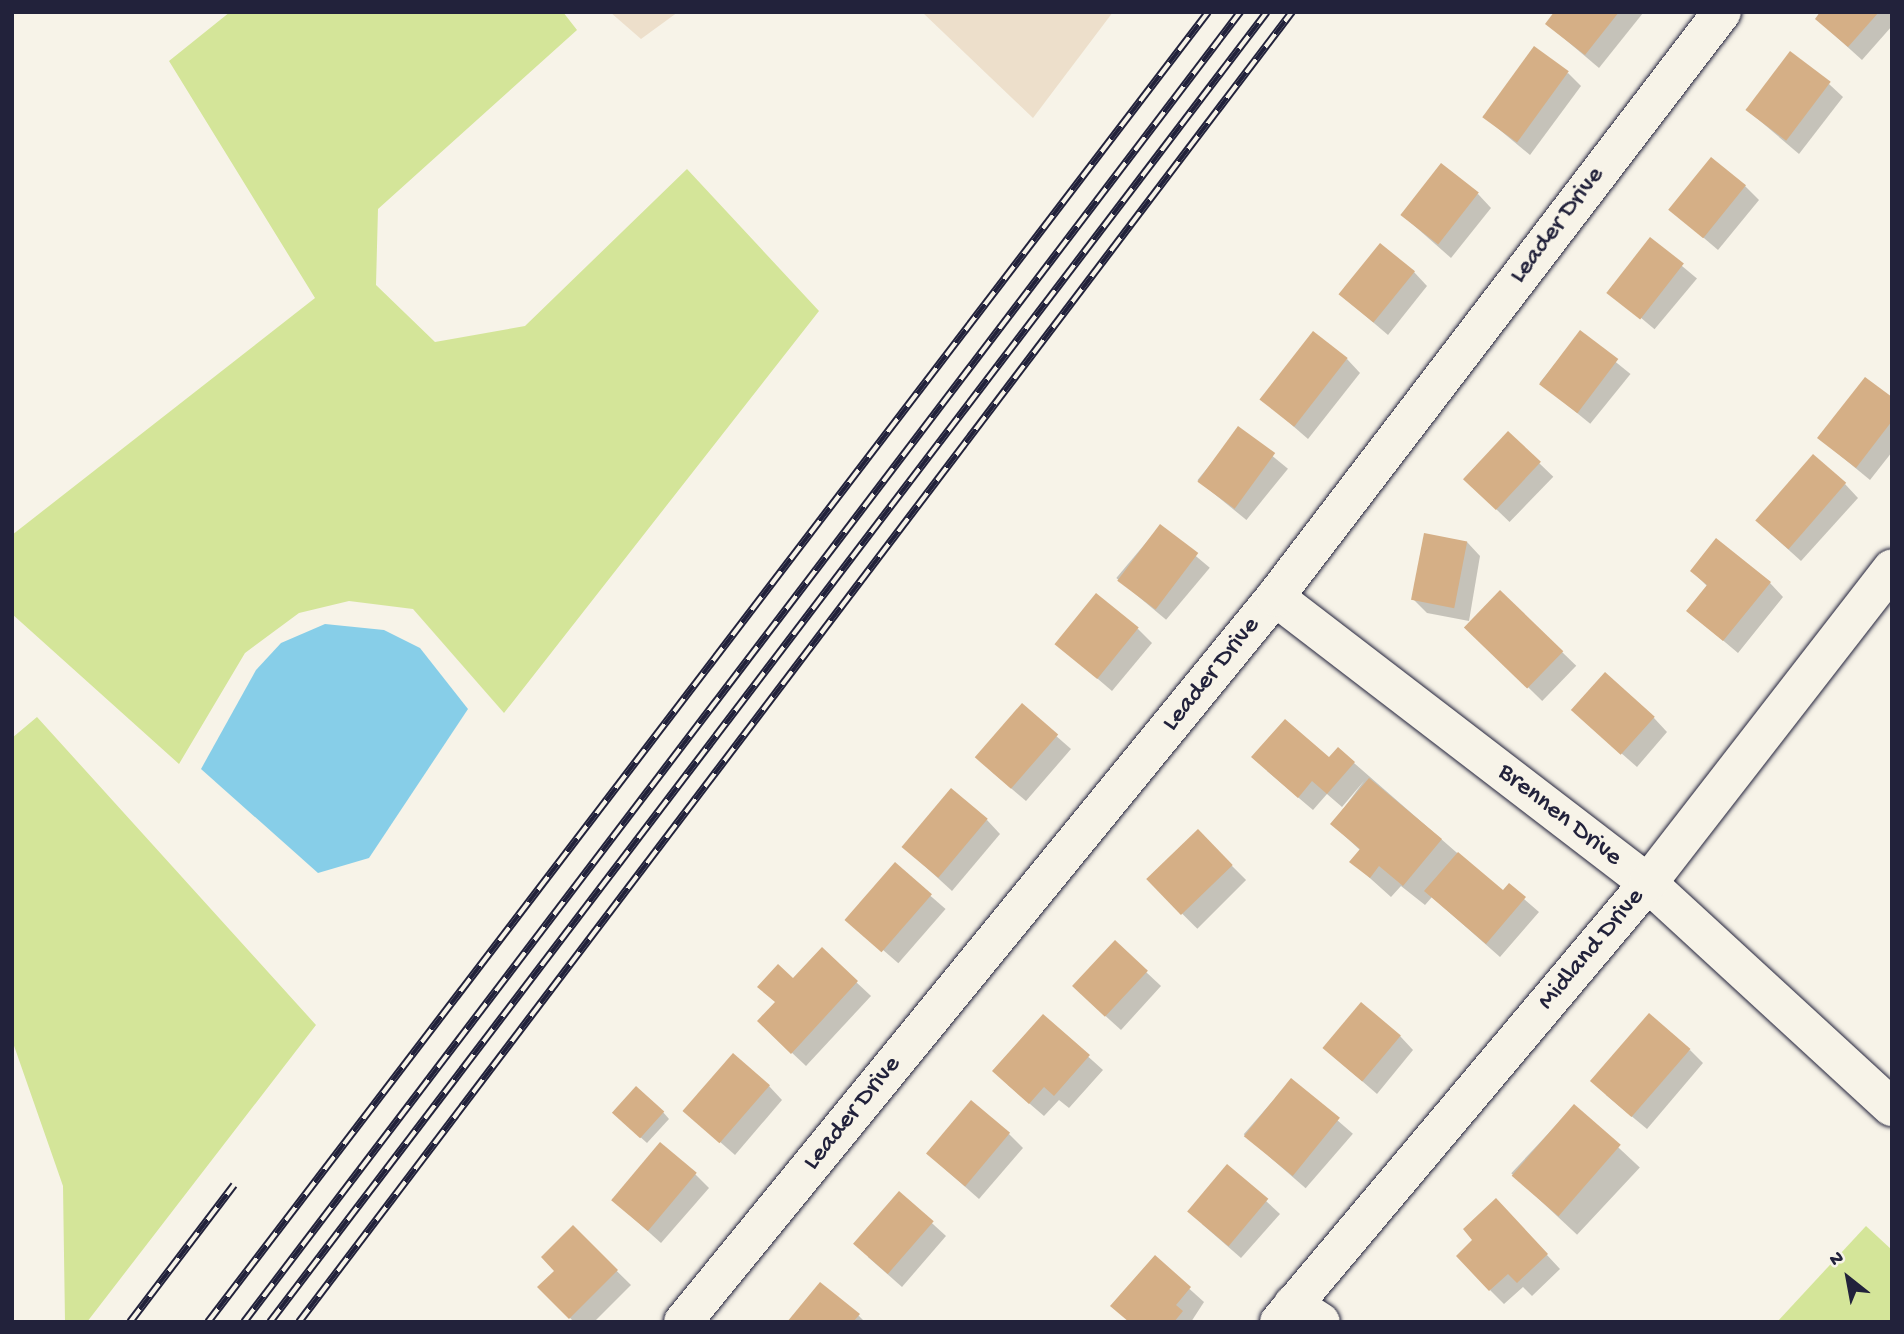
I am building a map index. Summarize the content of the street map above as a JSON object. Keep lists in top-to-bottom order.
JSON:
{
  "streets": {
    "street": ["Leader Drive", "Brennen Drive", "Midland Drive"]
  },
  "crossings": [
    ["Leader Drive", "Brennen Drive"],
    ["Brennen Drive", "Midland Drive"]
  ],
  "north": "top left"
}
